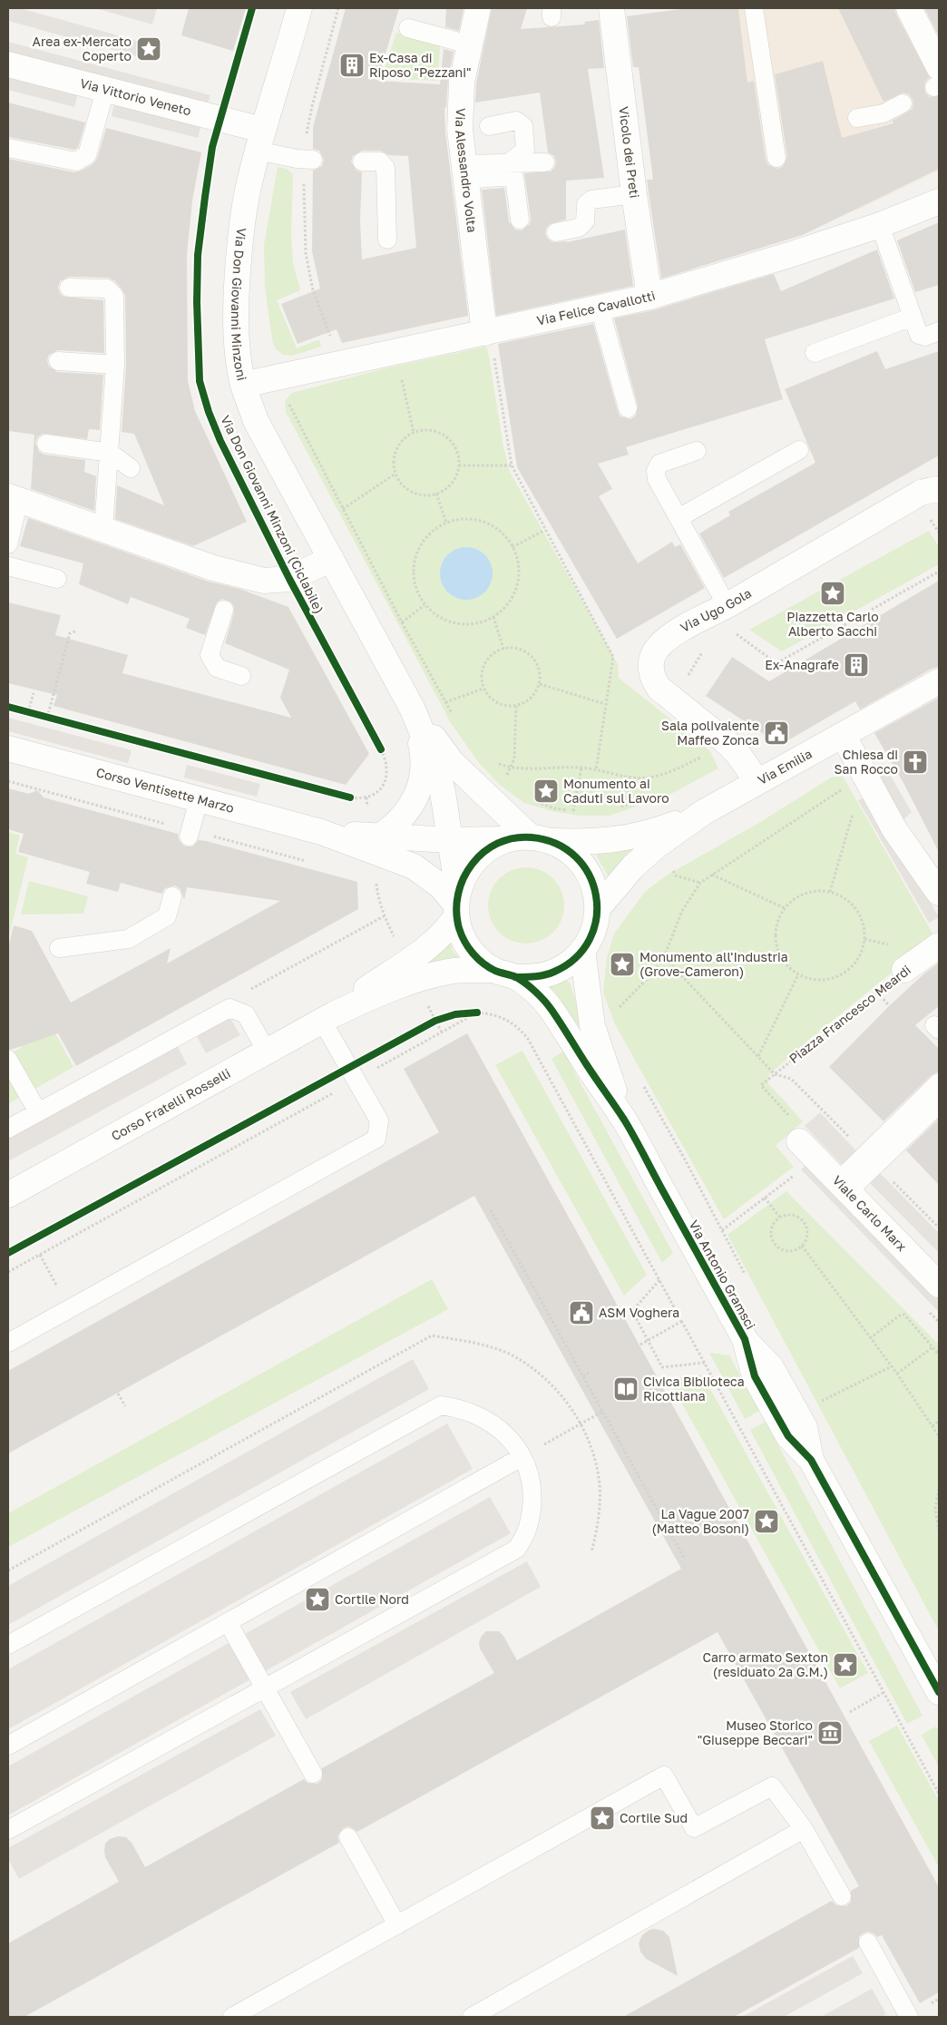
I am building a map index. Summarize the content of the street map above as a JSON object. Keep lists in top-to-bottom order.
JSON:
{
  "streets": {
    "street": [
      "Via Vittorio Veneto",
      "Vicolo dei Preti",
      "Via Alessandro Volta",
      "Via Don Giovanni Minzoni",
      "Via Felice Cavallotti",
      "Via Ugo Gola",
      "Via Emilia",
      "Corso Ventisette Marzo",
      "Piazza Francesco Meardi",
      "Corso Fratelli Rosselli",
      "Viale Carlo Marx",
      "Via Antonio Gramsci"
    ],
    "cycle path": ["Via Don Giovanni Minzoni (Ciclabile)"]
  },
  "crossings": [
    ["Via Vittorio Veneto", "Via Don Giovanni Minzoni"],
    ["Vicolo dei Preti", "Via Felice Cavallotti"],
    ["Via Alessandro Volta", "Via Felice Cavallotti"],
    ["Via Don Giovanni Minzoni", "Via Felice Cavallotti"],
    ["Via Don Giovanni Minzoni", "Via Emilia"],
    ["Via Don Giovanni Minzoni", "Corso Ventisette Marzo"],
    ["Via Don Giovanni Minzoni", "Corso Fratelli Rosselli"],
    ["Via Don Giovanni Minzoni", "Via Antonio Gramsci"],
    ["Via Ugo Gola", "Via Emilia"],
    ["Via Emilia", "Corso Ventisette Marzo"],
    ["Via Emilia", "Corso Fratelli Rosselli"],
    ["Via Emilia", "Via Antonio Gramsci"],
    ["Corso Ventisette Marzo", "Corso Fratelli Rosselli"],
    ["Corso Ventisette Marzo", "Via Antonio Gramsci"],
    ["Corso Fratelli Rosselli", "Via Antonio Gramsci"]
  ],
  "places": {
    "place": [
      "Area ex-Mercato Coperto",
      "Piazzetta Carlo Alberto Sacchi",
      "Monumento ai Caduti sul Lavoro",
      "Monumento all'Industria (Grove-Cameron)",
      "La Vague 2007 (Matteo Bosoni)",
      "Cortile Nord",
      "Carro armato Sexton (residuato 2a G.M.)",
      "Cortile Sud"
    ],
    "building": ["Ex-Casa di Riposo \"Pezzani\"", "Ex-Anagrafe"],
    "public building": ["Sala polivalente Maffeo Zonca", "ASM Voghera"],
    "church": ["Chiesa di San Rocco"],
    "library": ["Civica Biblioteca Ricottiana"],
    "museum": ["Museo Storico \"Giuseppe Beccari\""]
  }
}
